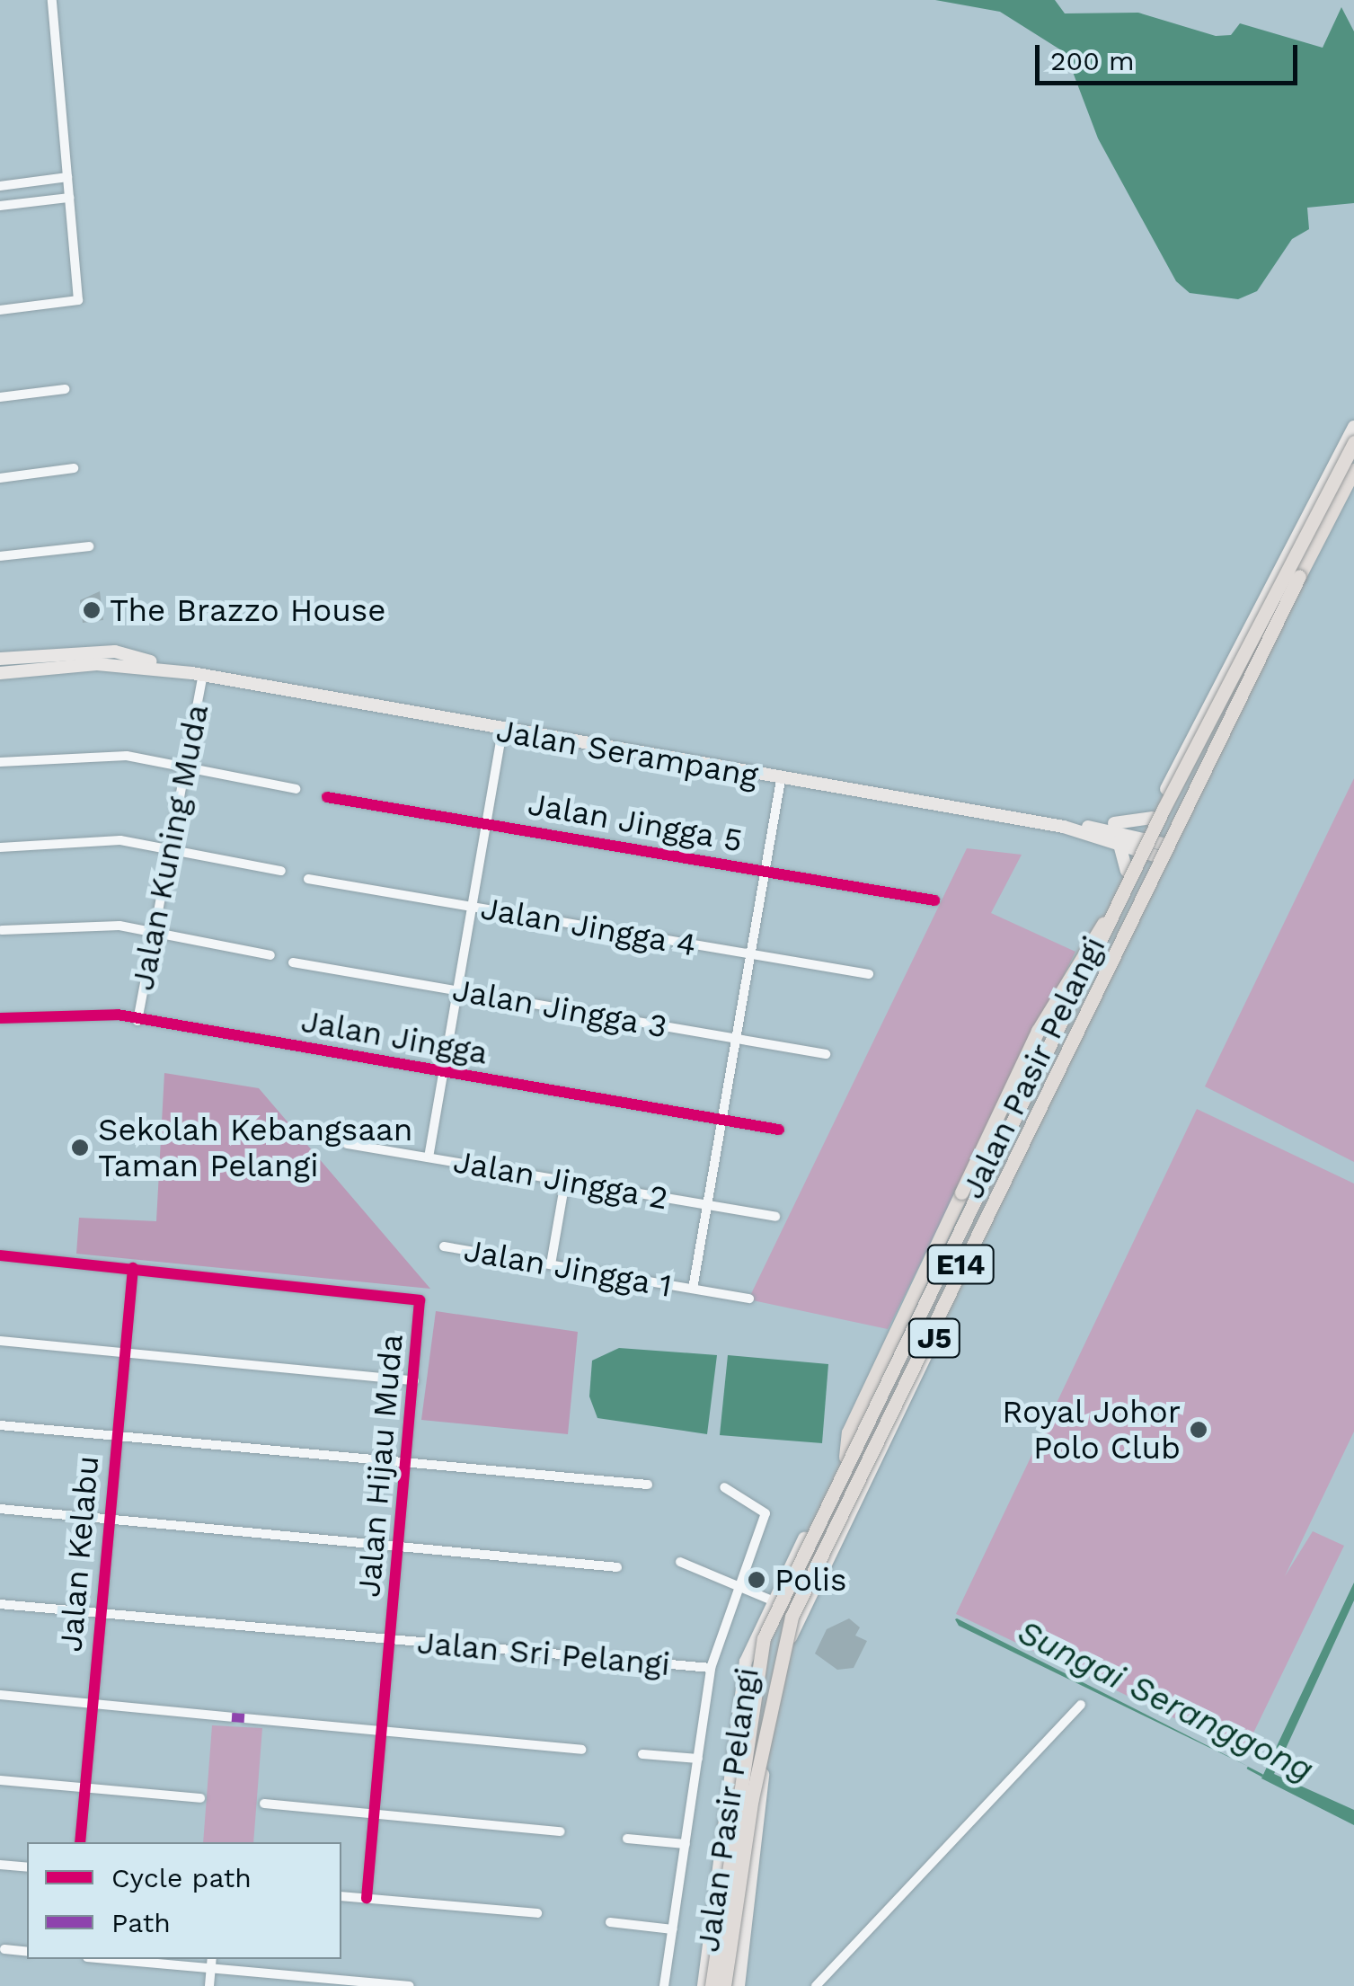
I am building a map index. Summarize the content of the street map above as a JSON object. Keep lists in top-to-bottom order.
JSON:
{
  "streets": {
    "highway": ["E14"],
    "main road": ["Jalan Serampang", "Jalan Pasir Pelangi", "J5"],
    "street": [
      "Jalan Jingga 5",
      "Jalan Kuning Muda",
      "Jalan Jingga 4",
      "Jalan Jingga 3",
      "Jalan Jingga",
      "Jalan Jingga 2",
      "Jalan Jingga 1",
      "Jalan Hijau Muda",
      "Jalan Kelabu",
      "Jalan Sri Pelangi"
    ]
  },
  "crossings": [
    ["Jalan Serampang", "Jalan Kuning Muda"],
    ["Jalan Serampang", "Jalan Pasir Pelangi"],
    ["Jalan Serampang", "Jalan Jingga 1"],
    ["Jalan Jingga 5", "Jalan Jingga 1"],
    ["Jalan Kuning Muda", "Jalan Jingga"],
    ["Jalan Jingga 4", "Jalan Jingga 1"],
    ["Jalan Jingga 3", "Jalan Jingga 1"],
    ["Jalan Jingga", "Jalan Jingga 1"],
    ["Jalan Jingga 2", "Jalan Jingga 1"],
    ["Jalan Hijau Muda", "Jalan Kelabu"],
    ["Jalan Hijau Muda", "Jalan Sri Pelangi"],
    ["Jalan Kelabu", "Jalan Sri Pelangi"]
  ],
  "water": ["Sungai Seranggong"],
  "places": [
    "The Brazzo House",
    "Sekolah Kebangsaan Taman Pelangi",
    "Royal Johor Polo Club",
    "Polis"
  ],
  "legend": ["Cycle path", "Path"],
  "scale_bar": "200 m"
}
